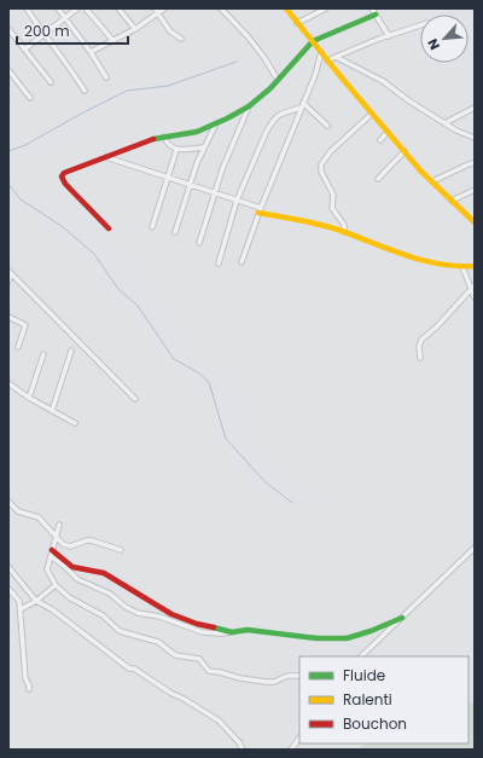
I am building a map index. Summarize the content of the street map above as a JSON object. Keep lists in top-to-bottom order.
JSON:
{
  "legend": ["Fluide", "Ralenti", "Bouchon"],
  "scale_bar": "200 m",
  "north": "bottom left"
}
